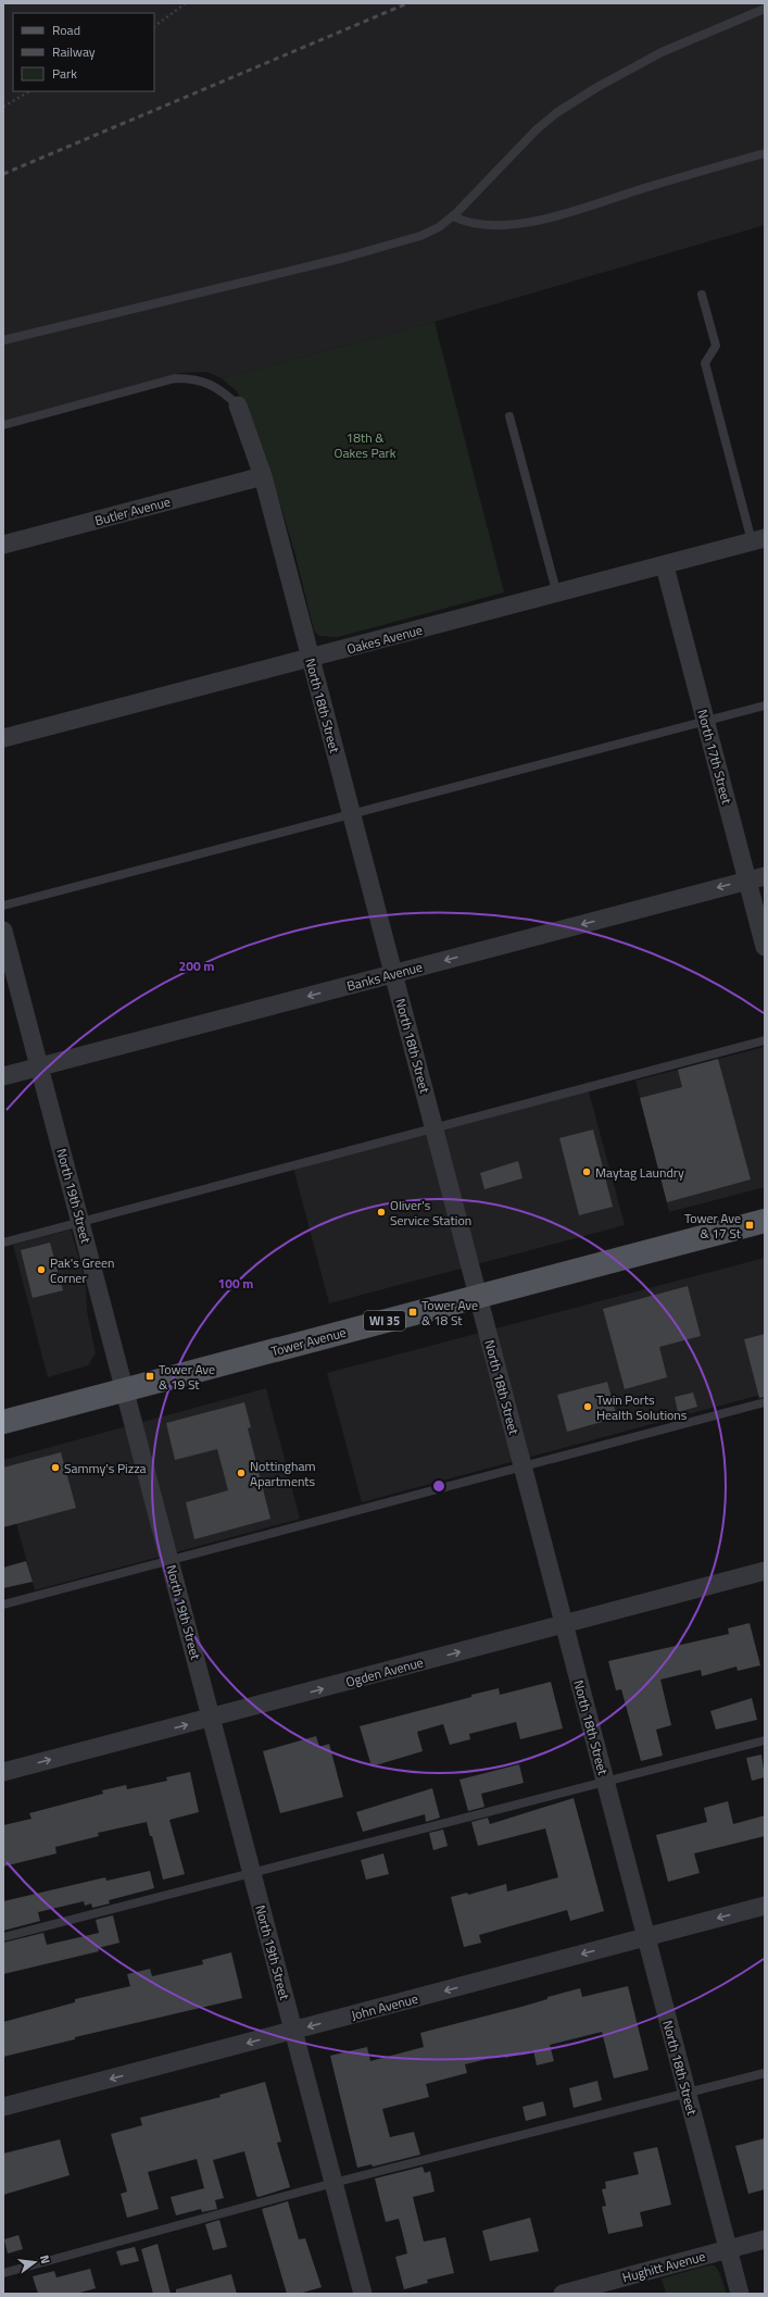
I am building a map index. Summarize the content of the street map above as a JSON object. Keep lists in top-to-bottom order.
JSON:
{
  "streets": {
    "main road": ["WI 35", "Tower Avenue"],
    "street": [
      "Butler Avenue",
      "Oakes Avenue",
      "North 18th Street",
      "North 17th Street",
      "Banks Avenue",
      "North 19th Street",
      "Ogden Avenue",
      "John Avenue",
      "Hughitt Avenue"
    ]
  },
  "crossings": [
    ["Butler Avenue", "North 18th Street"],
    ["Oakes Avenue", "North 18th Street"],
    ["Oakes Avenue", "North 17th Street"],
    ["North 18th Street", "Banks Avenue"],
    ["North 18th Street", "Tower Avenue"],
    ["North 18th Street", "Ogden Avenue"],
    ["North 18th Street", "John Avenue"],
    ["North 18th Street", "Hughitt Avenue"],
    ["North 17th Street", "Banks Avenue"],
    ["Banks Avenue", "North 19th Street"],
    ["North 19th Street", "Tower Avenue"],
    ["North 19th Street", "Ogden Avenue"],
    ["North 19th Street", "John Avenue"]
  ],
  "one_way": ["Banks Avenue", "Ogden Avenue", "John Avenue"],
  "parks": ["18th & Oakes Park"],
  "places": {
    "other": [
      "Maytag Laundry",
      "Oliver's Service Station",
      "Pak's Green Corner",
      "Twin Ports Health Solutions",
      "Sammy's Pizza",
      "Nottingham Apartments"
    ],
    "transit": ["Tower Ave & 17 St", "Tower Ave & 18 St", "Tower Ave & 19 St"]
  },
  "legend": ["Road", "Railway", "Park"],
  "north": "right",
  "rings": ["200 m", "100 m"]
}
